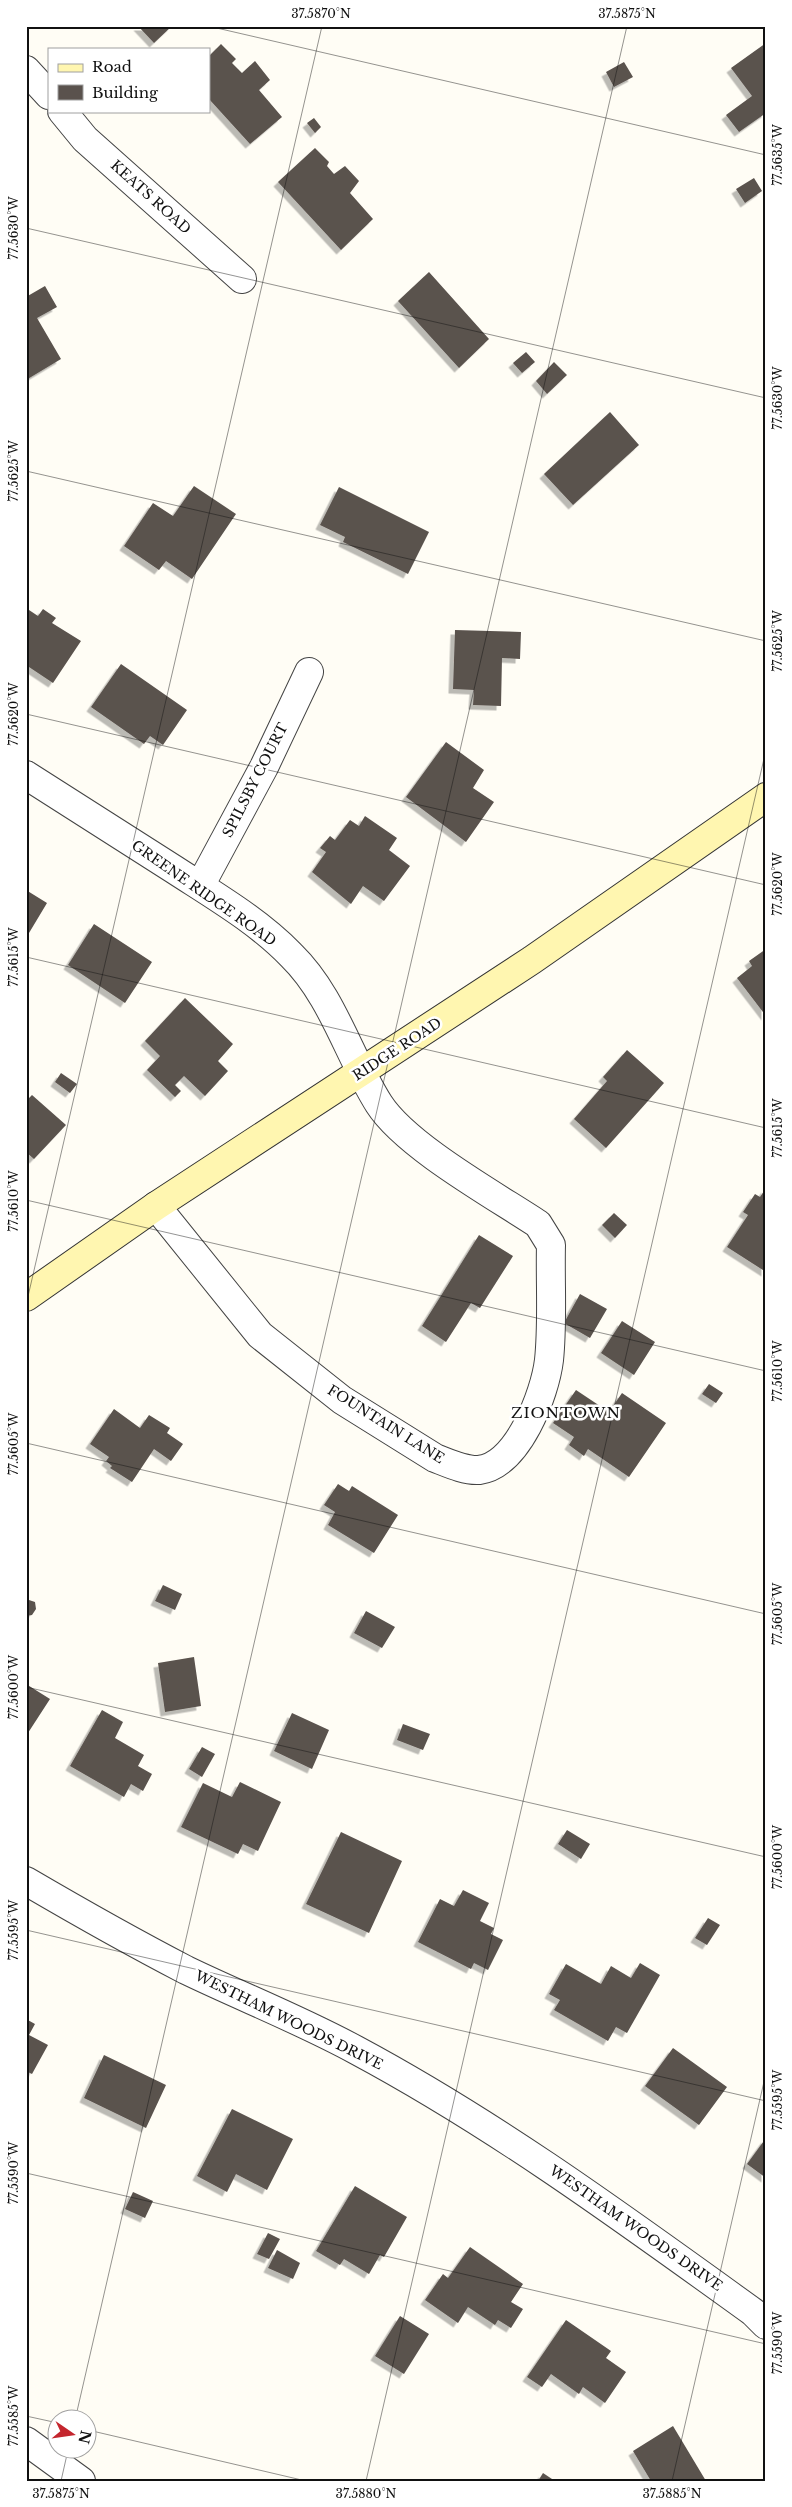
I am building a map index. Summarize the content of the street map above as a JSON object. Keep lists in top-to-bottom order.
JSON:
{
  "streets": {
    "street": [
      "KEATS ROAD",
      "SPILSBY COURT",
      "GREENE RIDGE ROAD",
      "RIDGE ROAD",
      "FOUNTAIN LANE",
      "WESTHAM WOODS DRIVE"
    ]
  },
  "crossings": [
    ["SPILSBY COURT", "GREENE RIDGE ROAD"],
    ["GREENE RIDGE ROAD", "RIDGE ROAD"],
    ["GREENE RIDGE ROAD", "FOUNTAIN LANE"],
    ["RIDGE ROAD", "FOUNTAIN LANE"]
  ],
  "districts": ["ZIONTOWN"],
  "legend": ["Road", "Building"],
  "north": "right",
  "coordinates": [
    "37.5870°N",
    "37.5875°N",
    "77.5635°W",
    "77.5630°W",
    "77.5625°W",
    "77.5620°W",
    "77.5615°W",
    "77.5610°W",
    "77.5605°W",
    "77.5600°W",
    "77.5595°W",
    "77.5590°W",
    "77.5585°W",
    "37.5880°N",
    "37.5885°N"
  ]
}
